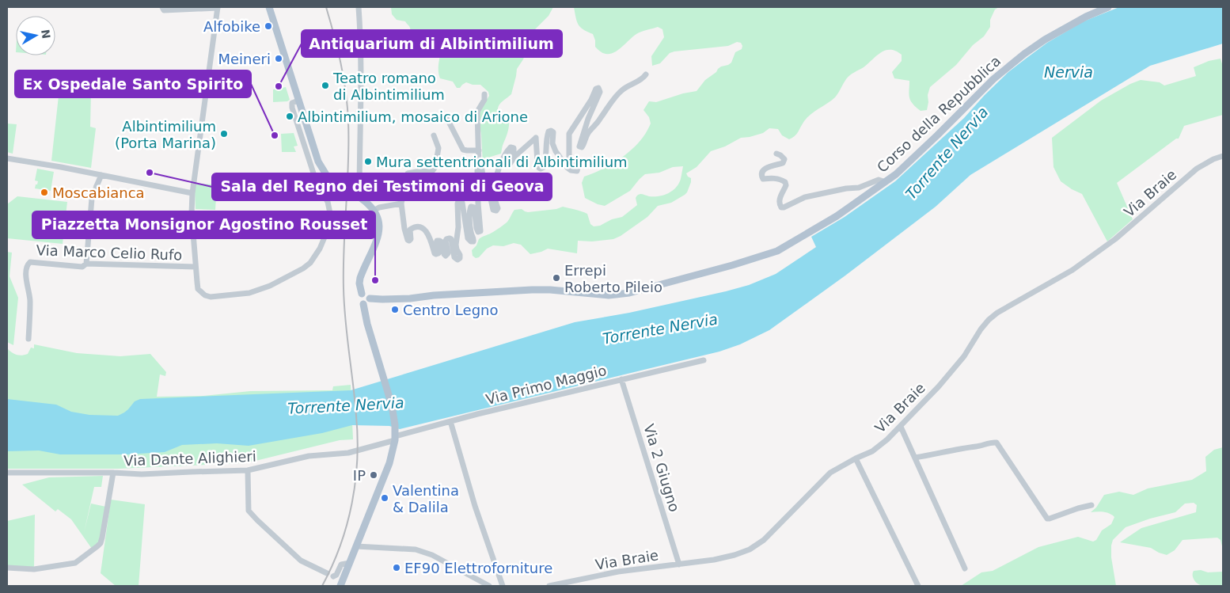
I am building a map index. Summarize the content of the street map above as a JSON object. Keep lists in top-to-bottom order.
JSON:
{
  "streets": {
    "main road": ["Corso della Repubblica"],
    "street": [
      "Via Braie",
      "Via Marco Celio Rufo",
      "Via Primo Maggio",
      "Via Dante Alighieri",
      "Via 2 Giugno"
    ]
  },
  "crossings": [
    ["Via Braie", "Via 2 Giugno"],
    ["Via Primo Maggio", "Via Dante Alighieri"],
    ["Via Primo Maggio", "Via 2 Giugno"]
  ],
  "water": ["Nervia", "Torrente Nervia"],
  "places": [
    "Alfobike",
    "Meineri",
    "Teatro romano di Albintimilium",
    "Antiquarium di Albintimilium",
    "Albintimilium, mosaico di Arione",
    "Albintimilium (Porta Marina)",
    "Ex Ospedale Santo Spirito",
    "Mura settentrionali di Albintimilium",
    "Sala del Regno dei Testimoni di Geova",
    "Moscabianca",
    "Errepi Roberto Pileio",
    "Piazzetta Monsignor Agostino Rousset",
    "Centro Legno",
    "IP",
    "Valentina & Dalila",
    "EF90 Elettroforniture"
  ],
  "north": "right"
}
